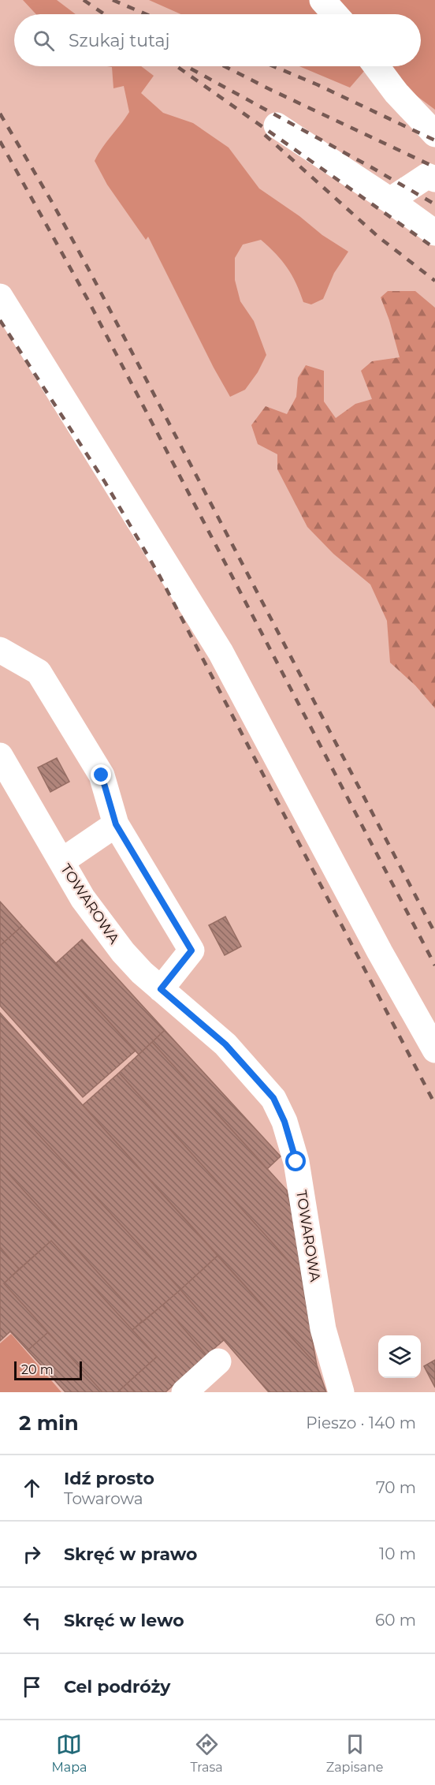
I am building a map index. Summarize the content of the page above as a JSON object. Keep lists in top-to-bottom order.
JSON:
{
  "streets": {
    "street": ["TOWAROWA"]
  },
  "scale_bar": "20 m",
  "page": {
    "search": "Szukaj tutaj",
    "scale": "20 m",
    "heading": ["2 min", "Pieszo · 140 m"],
    "list": [
      ["Idź prosto", "Towarowa", "70 m"],
      ["Skręć w prawo", "10 m"],
      ["Skręć w lewo", "60 m"],
      "Cel podróży"
    ],
    "nav": ["Mapa", "Trasa", "Zapisane"]
  }
}
